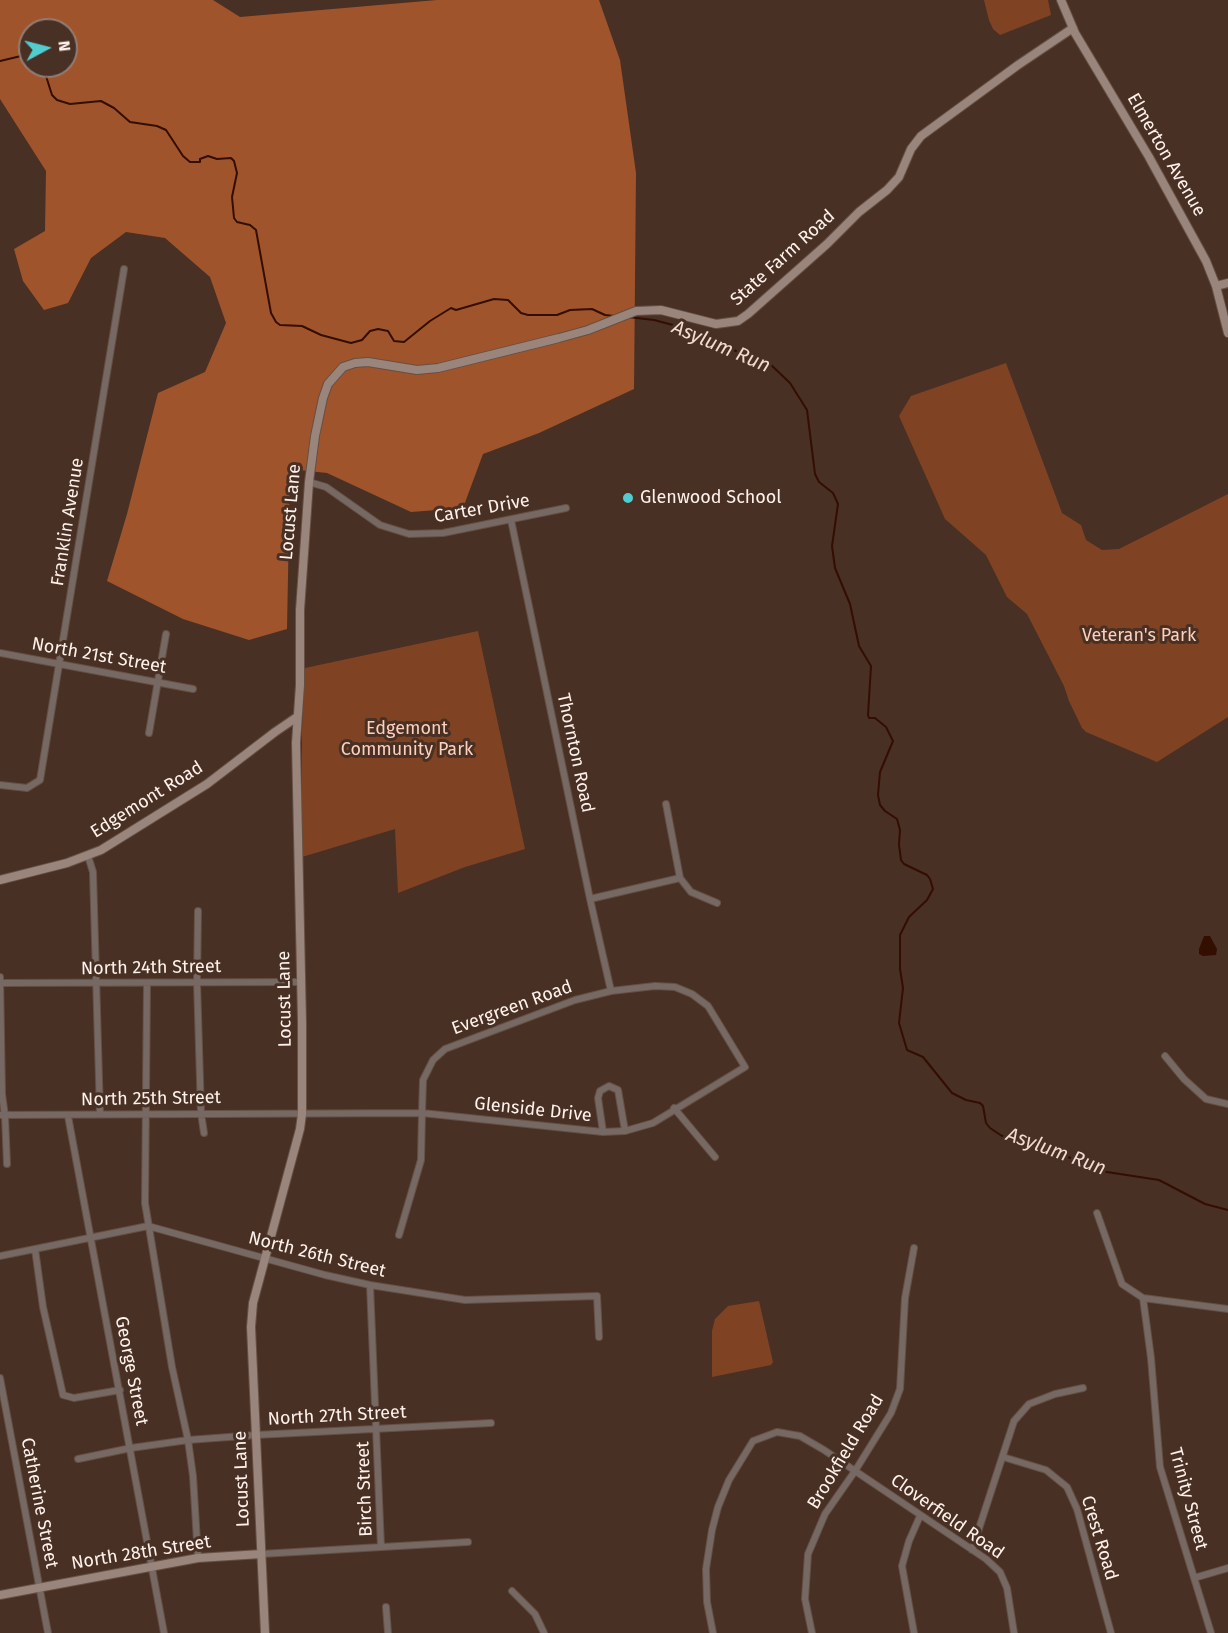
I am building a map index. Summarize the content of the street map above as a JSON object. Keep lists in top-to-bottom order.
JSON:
{
  "streets": {
    "street": [
      "Elmerton Avenue",
      "State Farm Road",
      "Carter Drive",
      "Locust Lane",
      "Franklin Avenue",
      "North 21st Street",
      "Thornton Road",
      "Edgemont Road",
      "North 24th Street",
      "Evergreen Road",
      "North 25th Street",
      "Glenside Drive",
      "North 26th Street",
      "George Street",
      "North 27th Street",
      "Brookfield Road",
      "Birch Street",
      "Trinity Street",
      "Catherine Street",
      "Cloverfield Road",
      "Crest Road",
      "North 28th Street"
    ]
  },
  "crossings": [
    ["Elmerton Avenue", "State Farm Road"],
    ["State Farm Road", "Locust Lane"],
    ["Carter Drive", "Locust Lane"],
    ["Carter Drive", "Thornton Road"],
    ["Locust Lane", "Edgemont Road"],
    ["Locust Lane", "North 24th Street"],
    ["Locust Lane", "North 25th Street"],
    ["Locust Lane", "Glenside Drive"],
    ["Locust Lane", "North 26th Street"],
    ["Locust Lane", "North 27th Street"],
    ["Locust Lane", "North 28th Street"],
    ["Franklin Avenue", "North 21st Street"],
    ["Thornton Road", "Evergreen Road"],
    ["Evergreen Road", "Glenside Drive"],
    ["North 25th Street", "Glenside Drive"],
    ["North 25th Street", "George Street"],
    ["North 26th Street", "George Street"],
    ["North 26th Street", "Birch Street"],
    ["George Street", "North 27th Street"],
    ["George Street", "North 28th Street"],
    ["North 27th Street", "Birch Street"],
    ["Brookfield Road", "Cloverfield Road"],
    ["Birch Street", "North 28th Street"],
    ["Catherine Street", "North 28th Street"]
  ],
  "water": ["Asylum Run"],
  "parks": ["Veteran's Park", "Edgemont Community Park"],
  "places": ["Glenwood School"],
  "north": "right"
}
